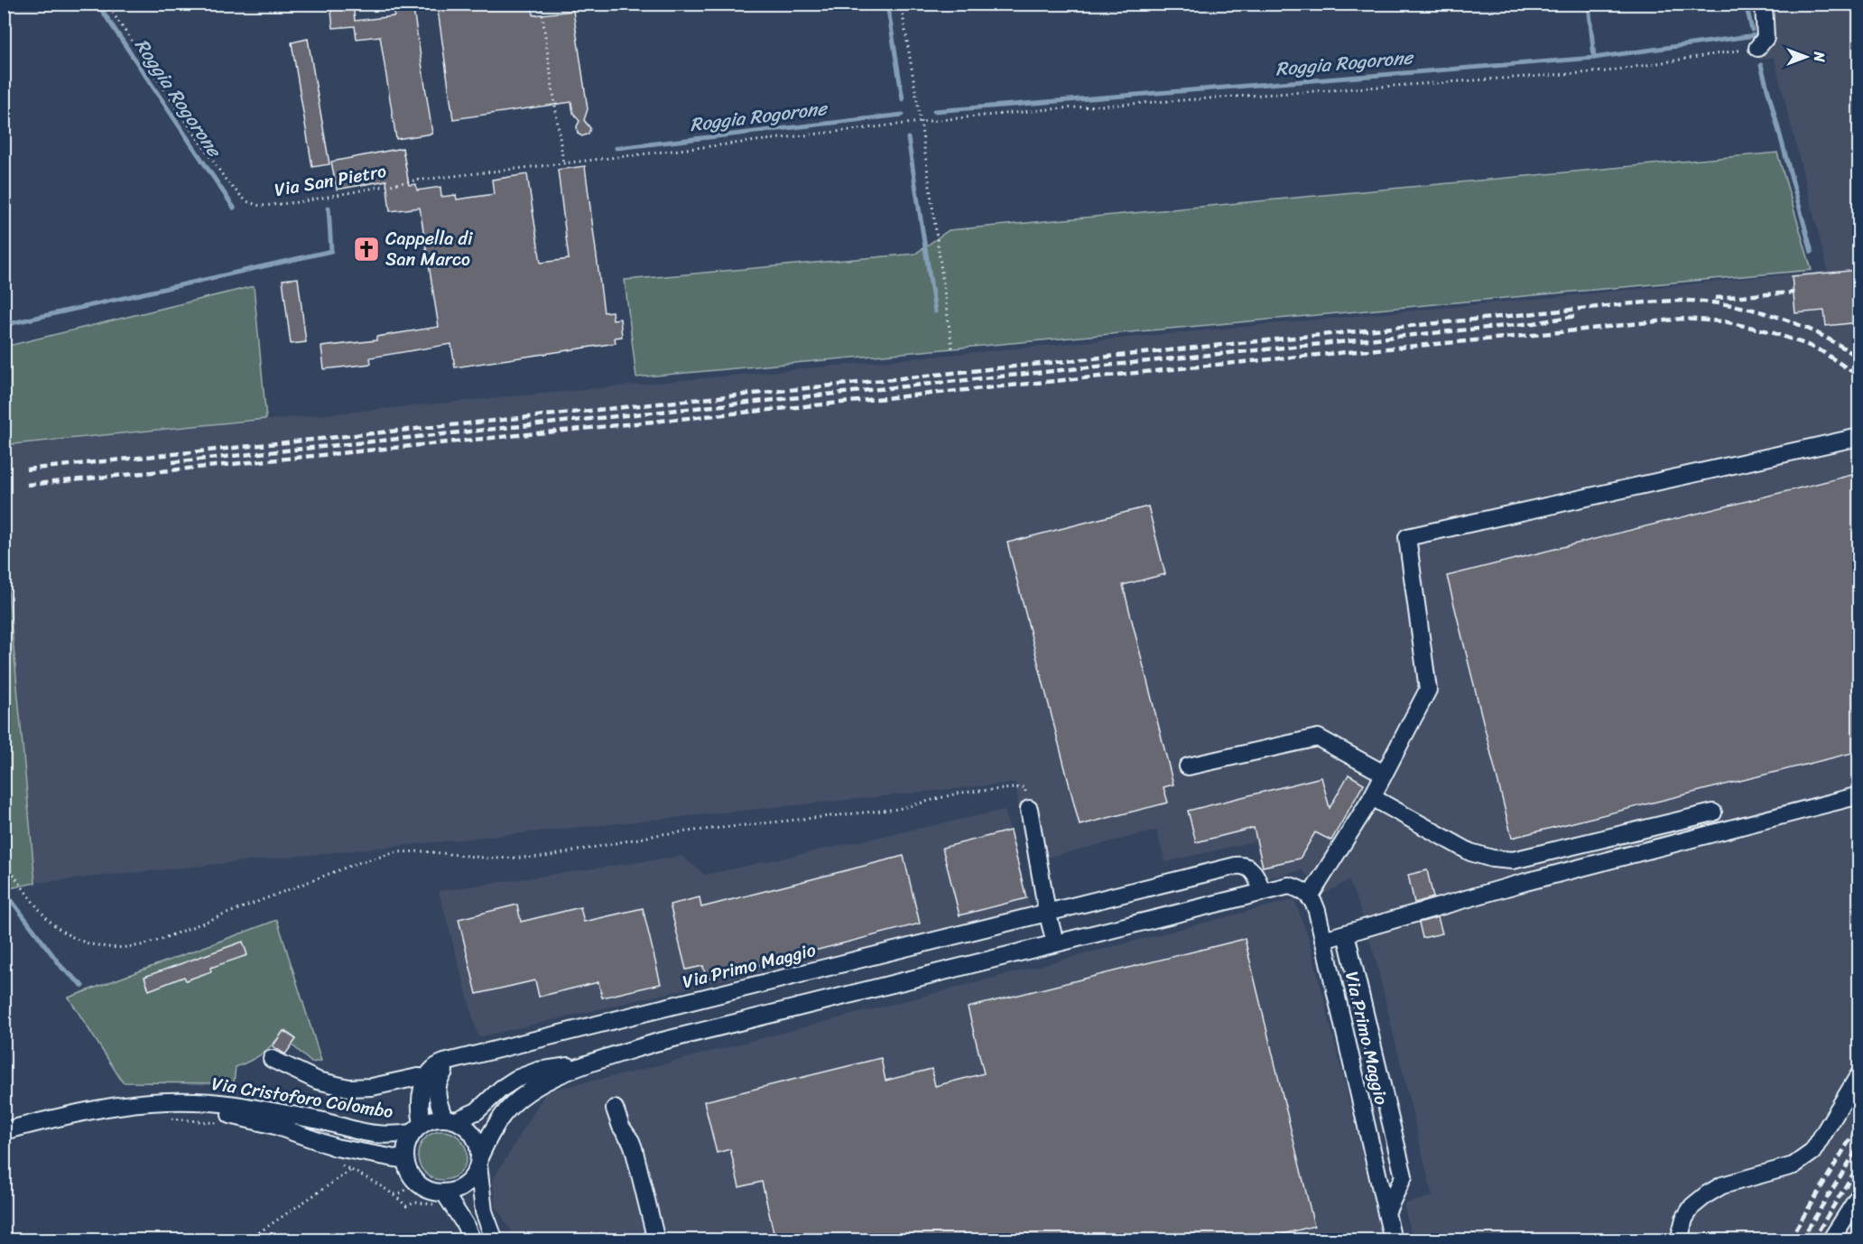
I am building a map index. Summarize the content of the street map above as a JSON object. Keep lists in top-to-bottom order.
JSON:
{
  "streets": {
    "street": ["Via Primo Maggio", "Via Cristoforo Colombo"],
    "path": ["Via San Pietro"]
  },
  "water": ["Roggia Rogorone"],
  "places": {
    "church": ["Cappella di San Marco"]
  },
  "north": "right"
}
